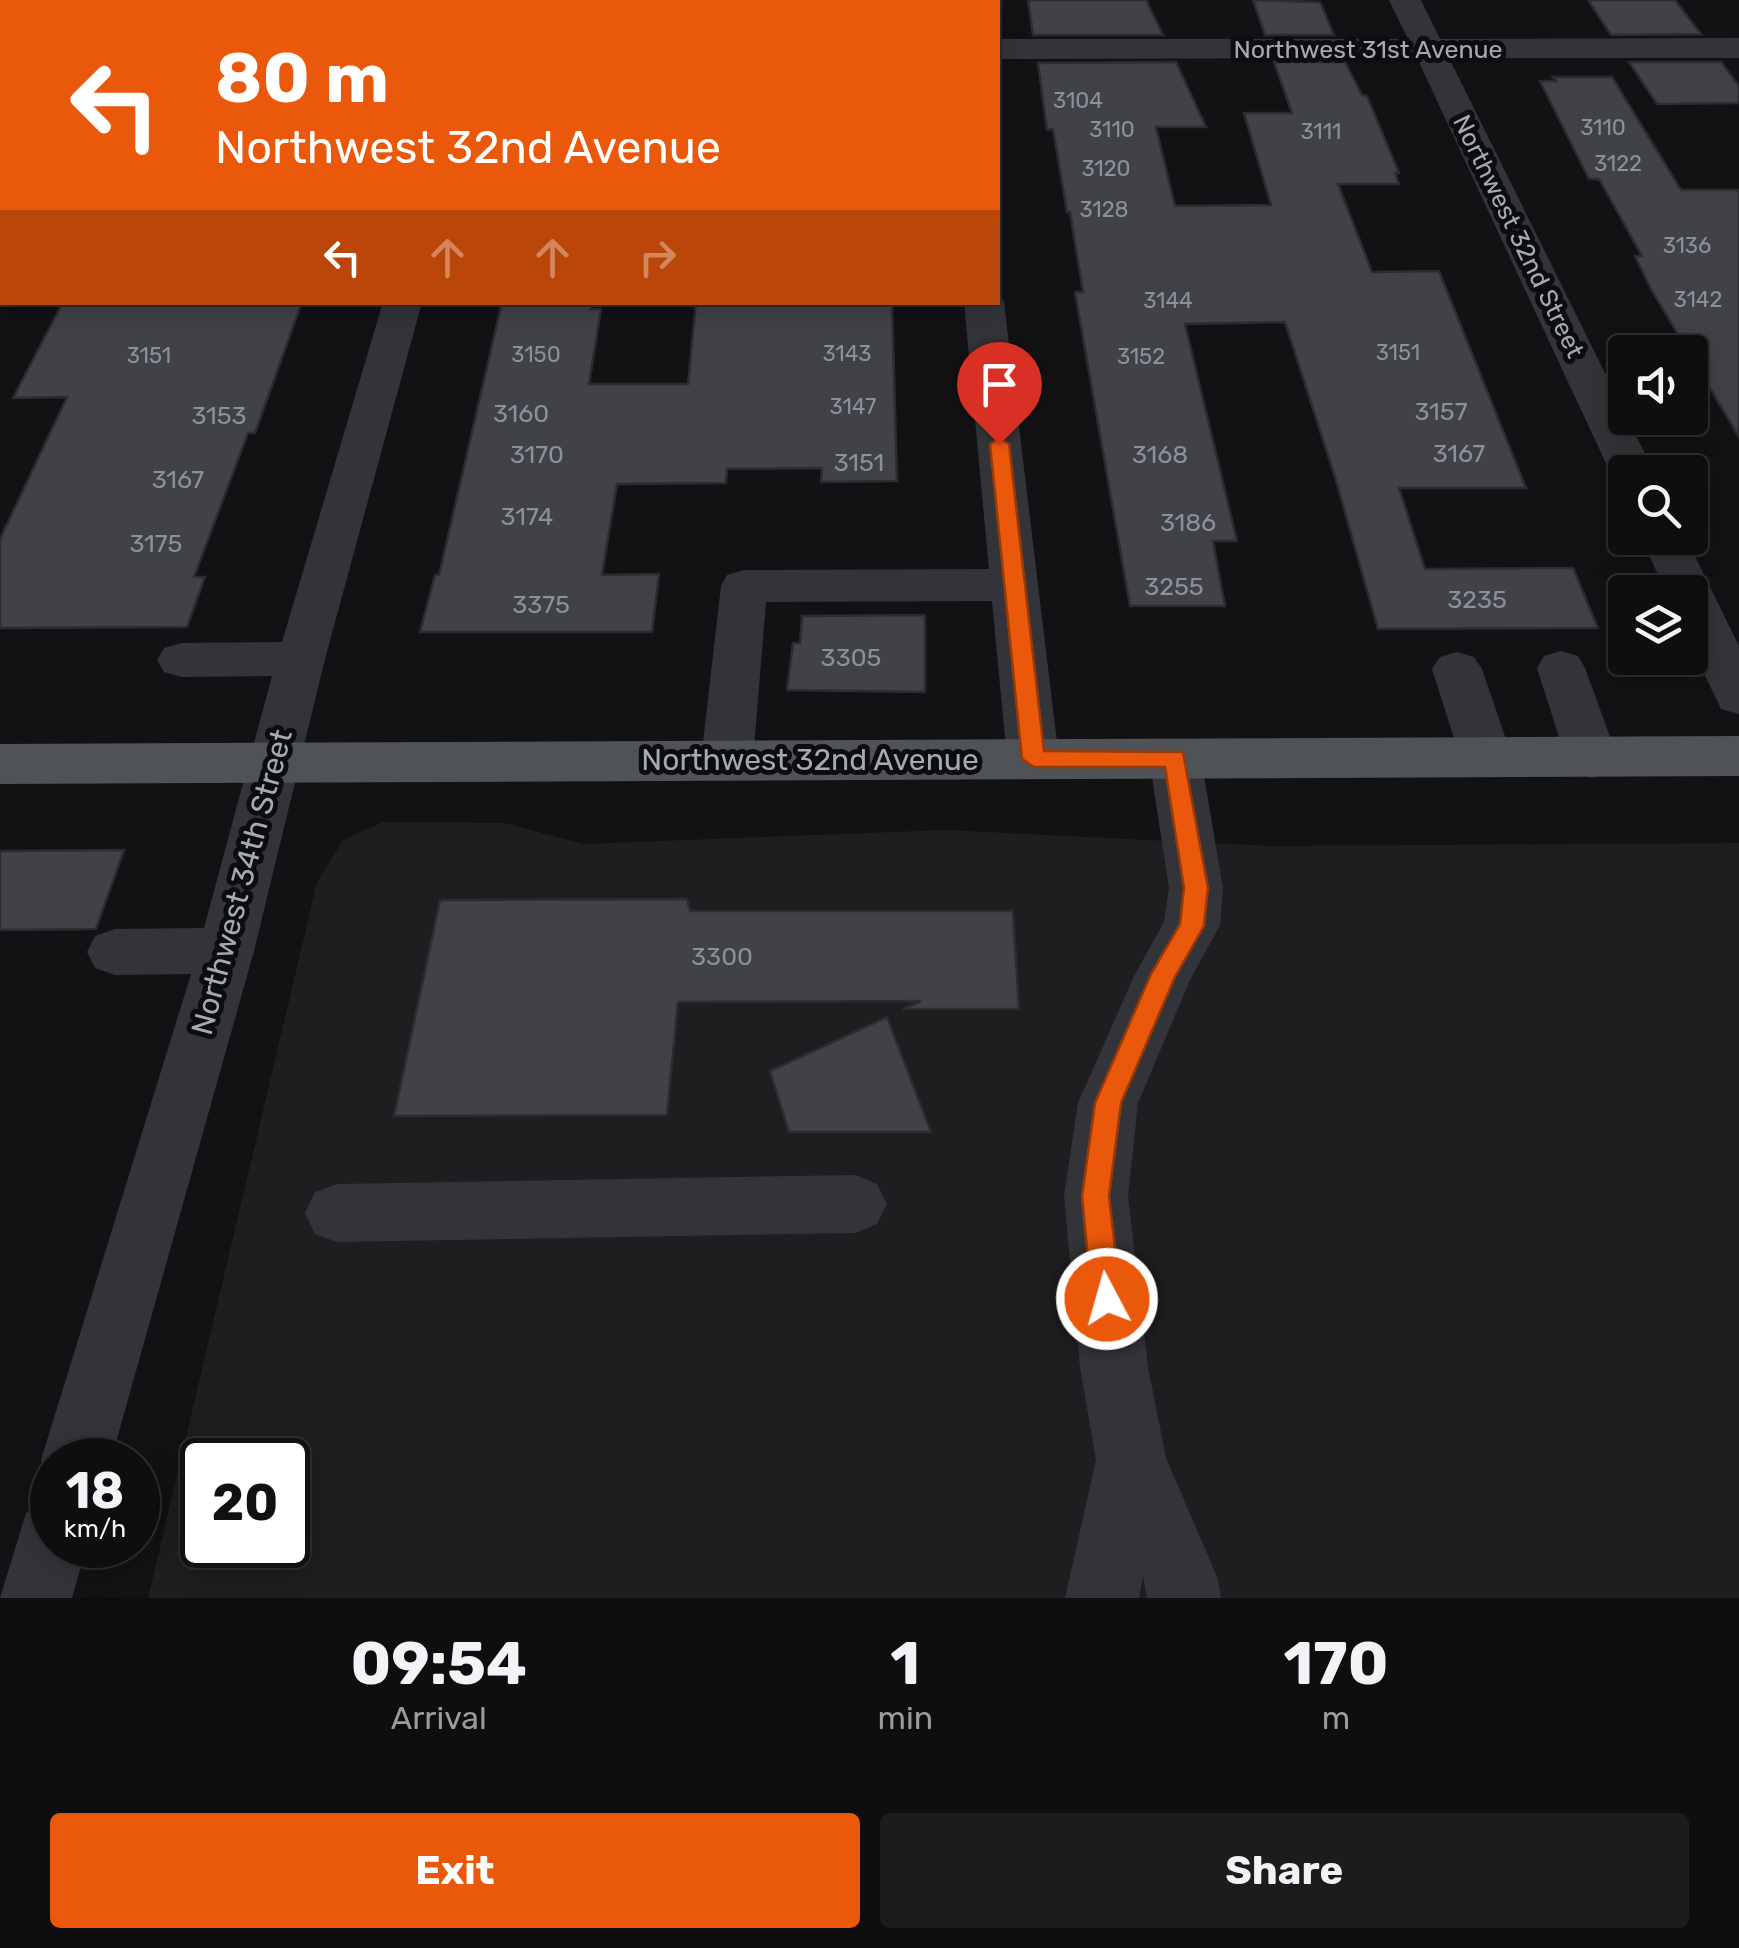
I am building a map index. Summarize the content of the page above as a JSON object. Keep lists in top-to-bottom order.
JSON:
{
  "streets": {
    "main road": ["Northwest 32nd Avenue"],
    "street": ["Northwest 31st Avenue", "Northwest 32nd Street", "Northwest 34th Street"]
  },
  "crossings": [
    ["Northwest 31st Avenue", "Northwest 32nd Street"],
    ["Northwest 32nd Avenue", "Northwest 34th Street"]
  ],
  "house_numbers": [
    "3104",
    "3110",
    "3110",
    "3111",
    "3122",
    "3120",
    "3128",
    "3136",
    "3142",
    "3144",
    "3151",
    "3143",
    "3150",
    "3151",
    "3152",
    "3147",
    "3157",
    "3160",
    "3153",
    "3167",
    "3170",
    "3168",
    "3151",
    "3167",
    "3174",
    "3186",
    "3175",
    "3255",
    "3235",
    "3375",
    "3305",
    "3300"
  ],
  "page": {
    "turn": ["80 m", "Northwest 32nd Avenue"],
    "speed": "18 km/h",
    "limit": "20",
    "eta": [
      "09:54",
      "Arrival",
      "1",
      "min",
      "170",
      "m"
    ],
    "buttons": ["Exit", "Share"]
  }
}
